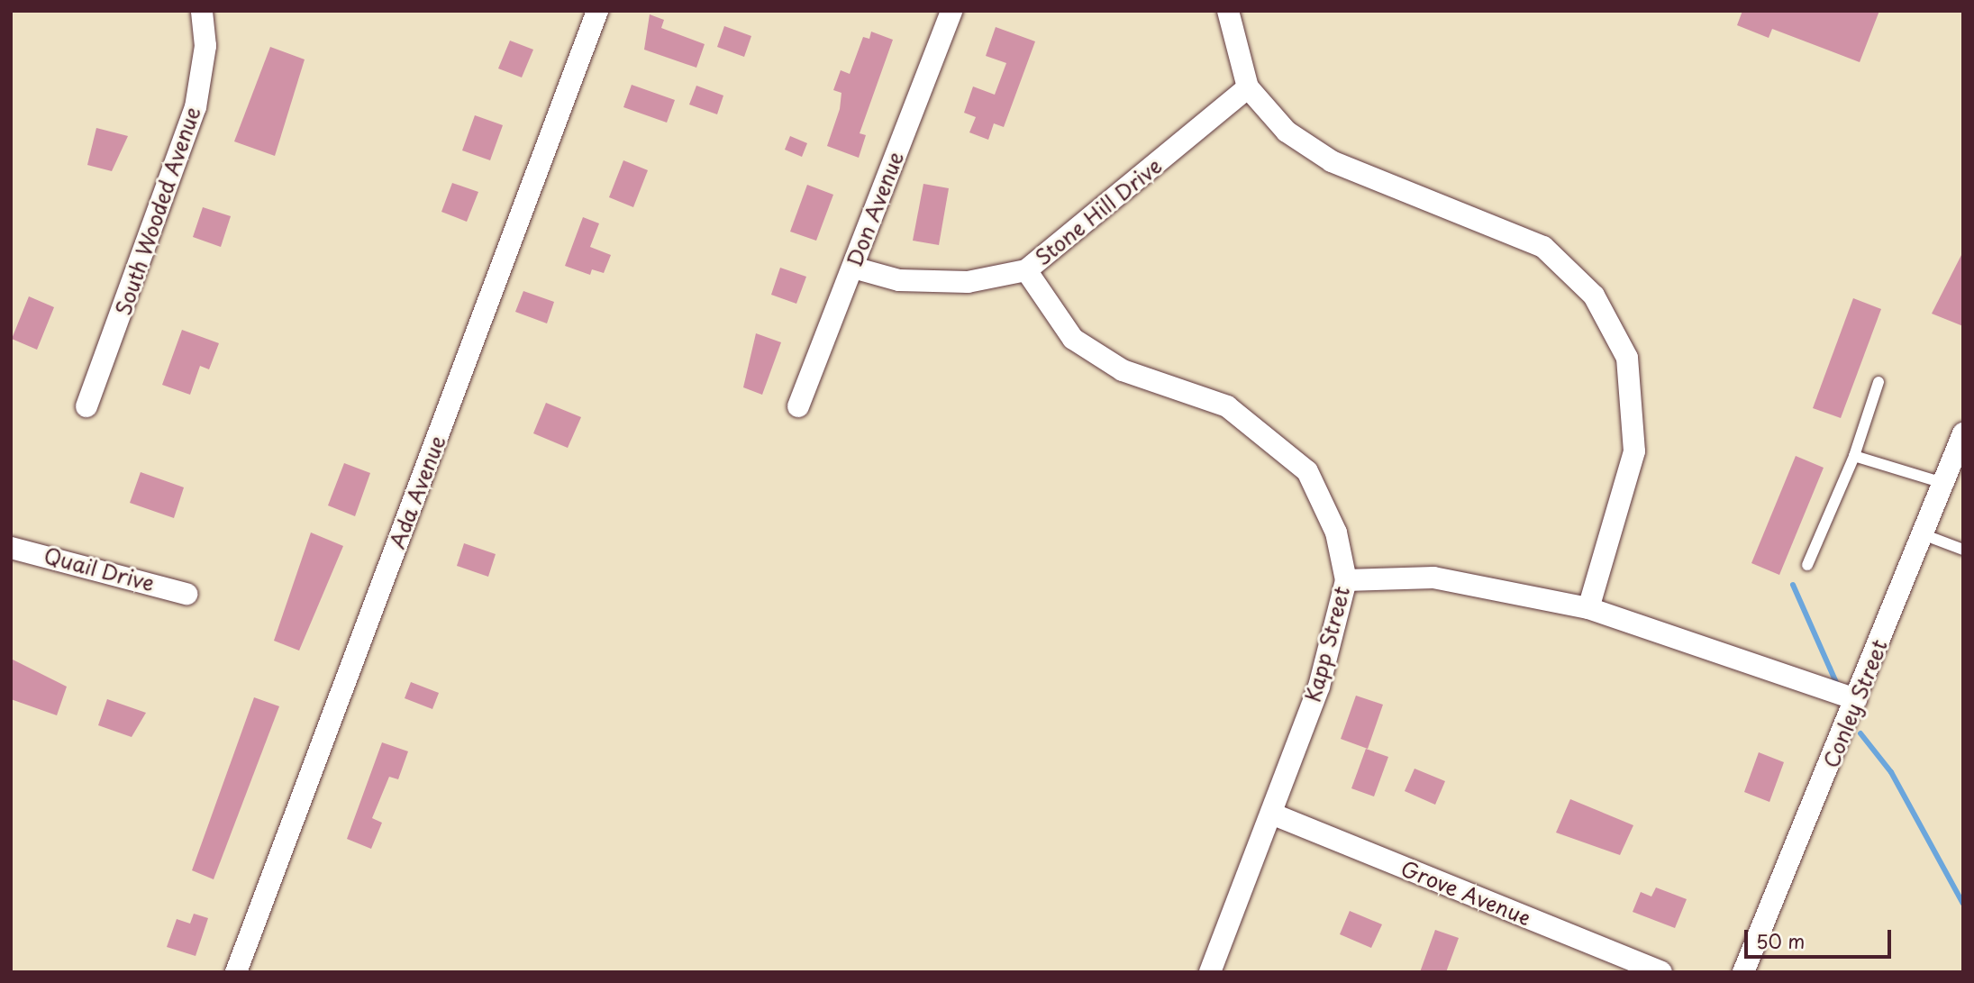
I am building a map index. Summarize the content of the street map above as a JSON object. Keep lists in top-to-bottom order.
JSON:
{
  "streets": {
    "street": [
      "Don Avenue",
      "South Wooded Avenue",
      "Stone Hill Drive",
      "Ada Avenue",
      "Quail Drive",
      "Kapp Street",
      "Conley Street",
      "Grove Avenue"
    ]
  },
  "crossings": [
    ["Don Avenue", "Stone Hill Drive"],
    ["Stone Hill Drive", "Kapp Street"],
    ["Kapp Street", "Grove Avenue"]
  ],
  "scale_bar": "50 m"
}
